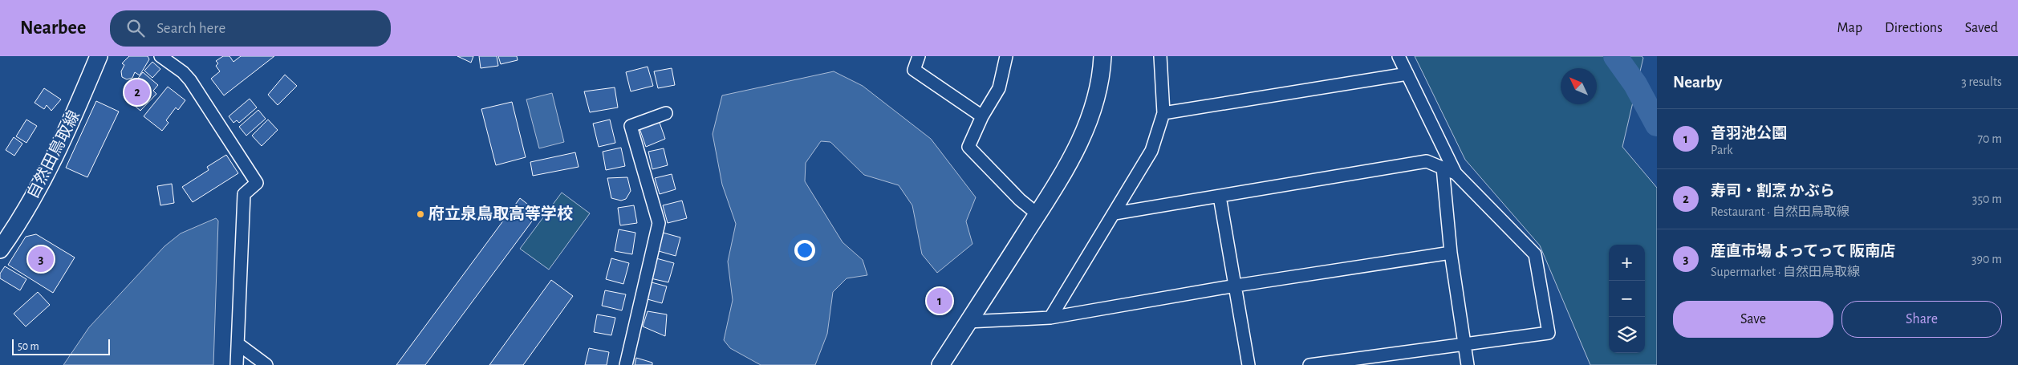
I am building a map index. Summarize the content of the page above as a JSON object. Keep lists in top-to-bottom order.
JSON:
{
  "streets": {
    "street": ["自然田鳥取線"]
  },
  "places": ["府立泉鳥取高等学校"],
  "scale_bar": "50 m",
  "north": "top left",
  "page": {
    "header": "Nearbee",
    "search": "Search here",
    "nav": ["Map", "Directions", "Saved"],
    "heading": ["Nearby", "3 results"],
    "pins": ["2", "3", "1"],
    "list": [
      {
        "mark": "1",
        "name": "音羽池公園",
        "note": "Park",
        "value": "70 m"
      },
      {
        "mark": "2",
        "name": "寿司・割烹 かぶら",
        "note": "Restaurant · 自然田鳥取線",
        "value": "350 m"
      },
      {
        "mark": "3",
        "name": "産直市場 よってって 阪南店",
        "note": "Supermarket · 自然田鳥取線",
        "value": "390 m"
      }
    ],
    "map_buttons": ["+", "−"],
    "buttons": ["Save", "Share"],
    "scale": "50 m"
  }
}
